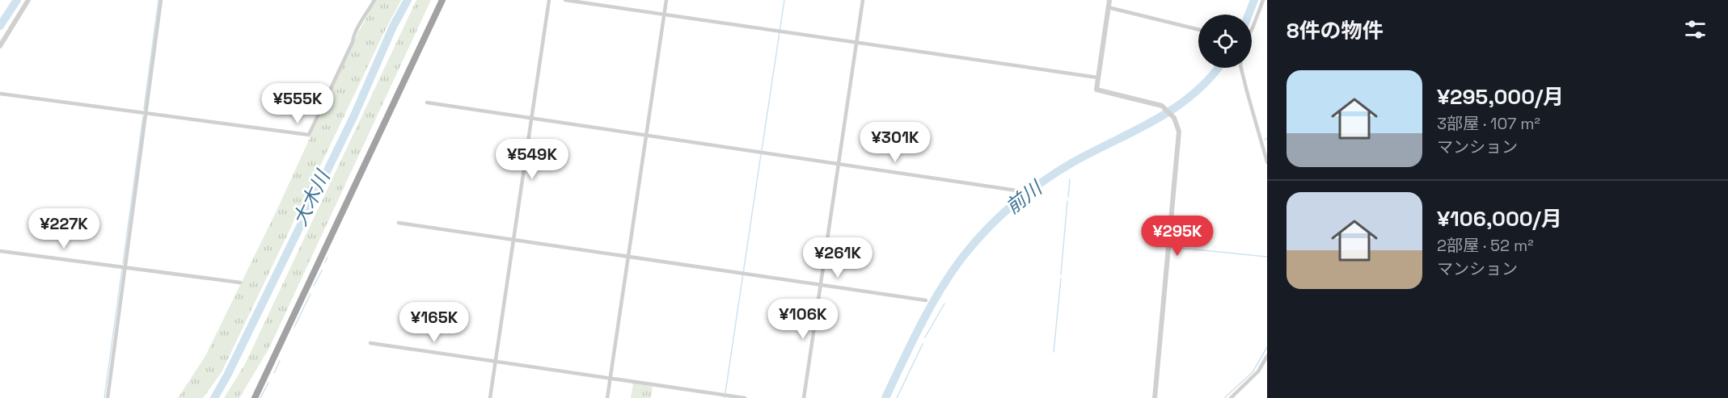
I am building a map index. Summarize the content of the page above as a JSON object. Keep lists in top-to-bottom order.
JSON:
{
  "water": ["前川", "大木川"],
  "page": {
    "heading": "8件の物件",
    "list": [
      {
        "name": "¥295,000/月",
        "note": "3部屋 · 107 m² · マンション"
      },
      {
        "name": "¥106,000/月",
        "note": "2部屋 · 52 m² · マンション"
      }
    ],
    "price": [
      "¥555K",
      "¥301K",
      "¥549K",
      "¥227K",
      "¥295K",
      "¥261K",
      "¥106K",
      "¥165K"
    ]
  }
}
